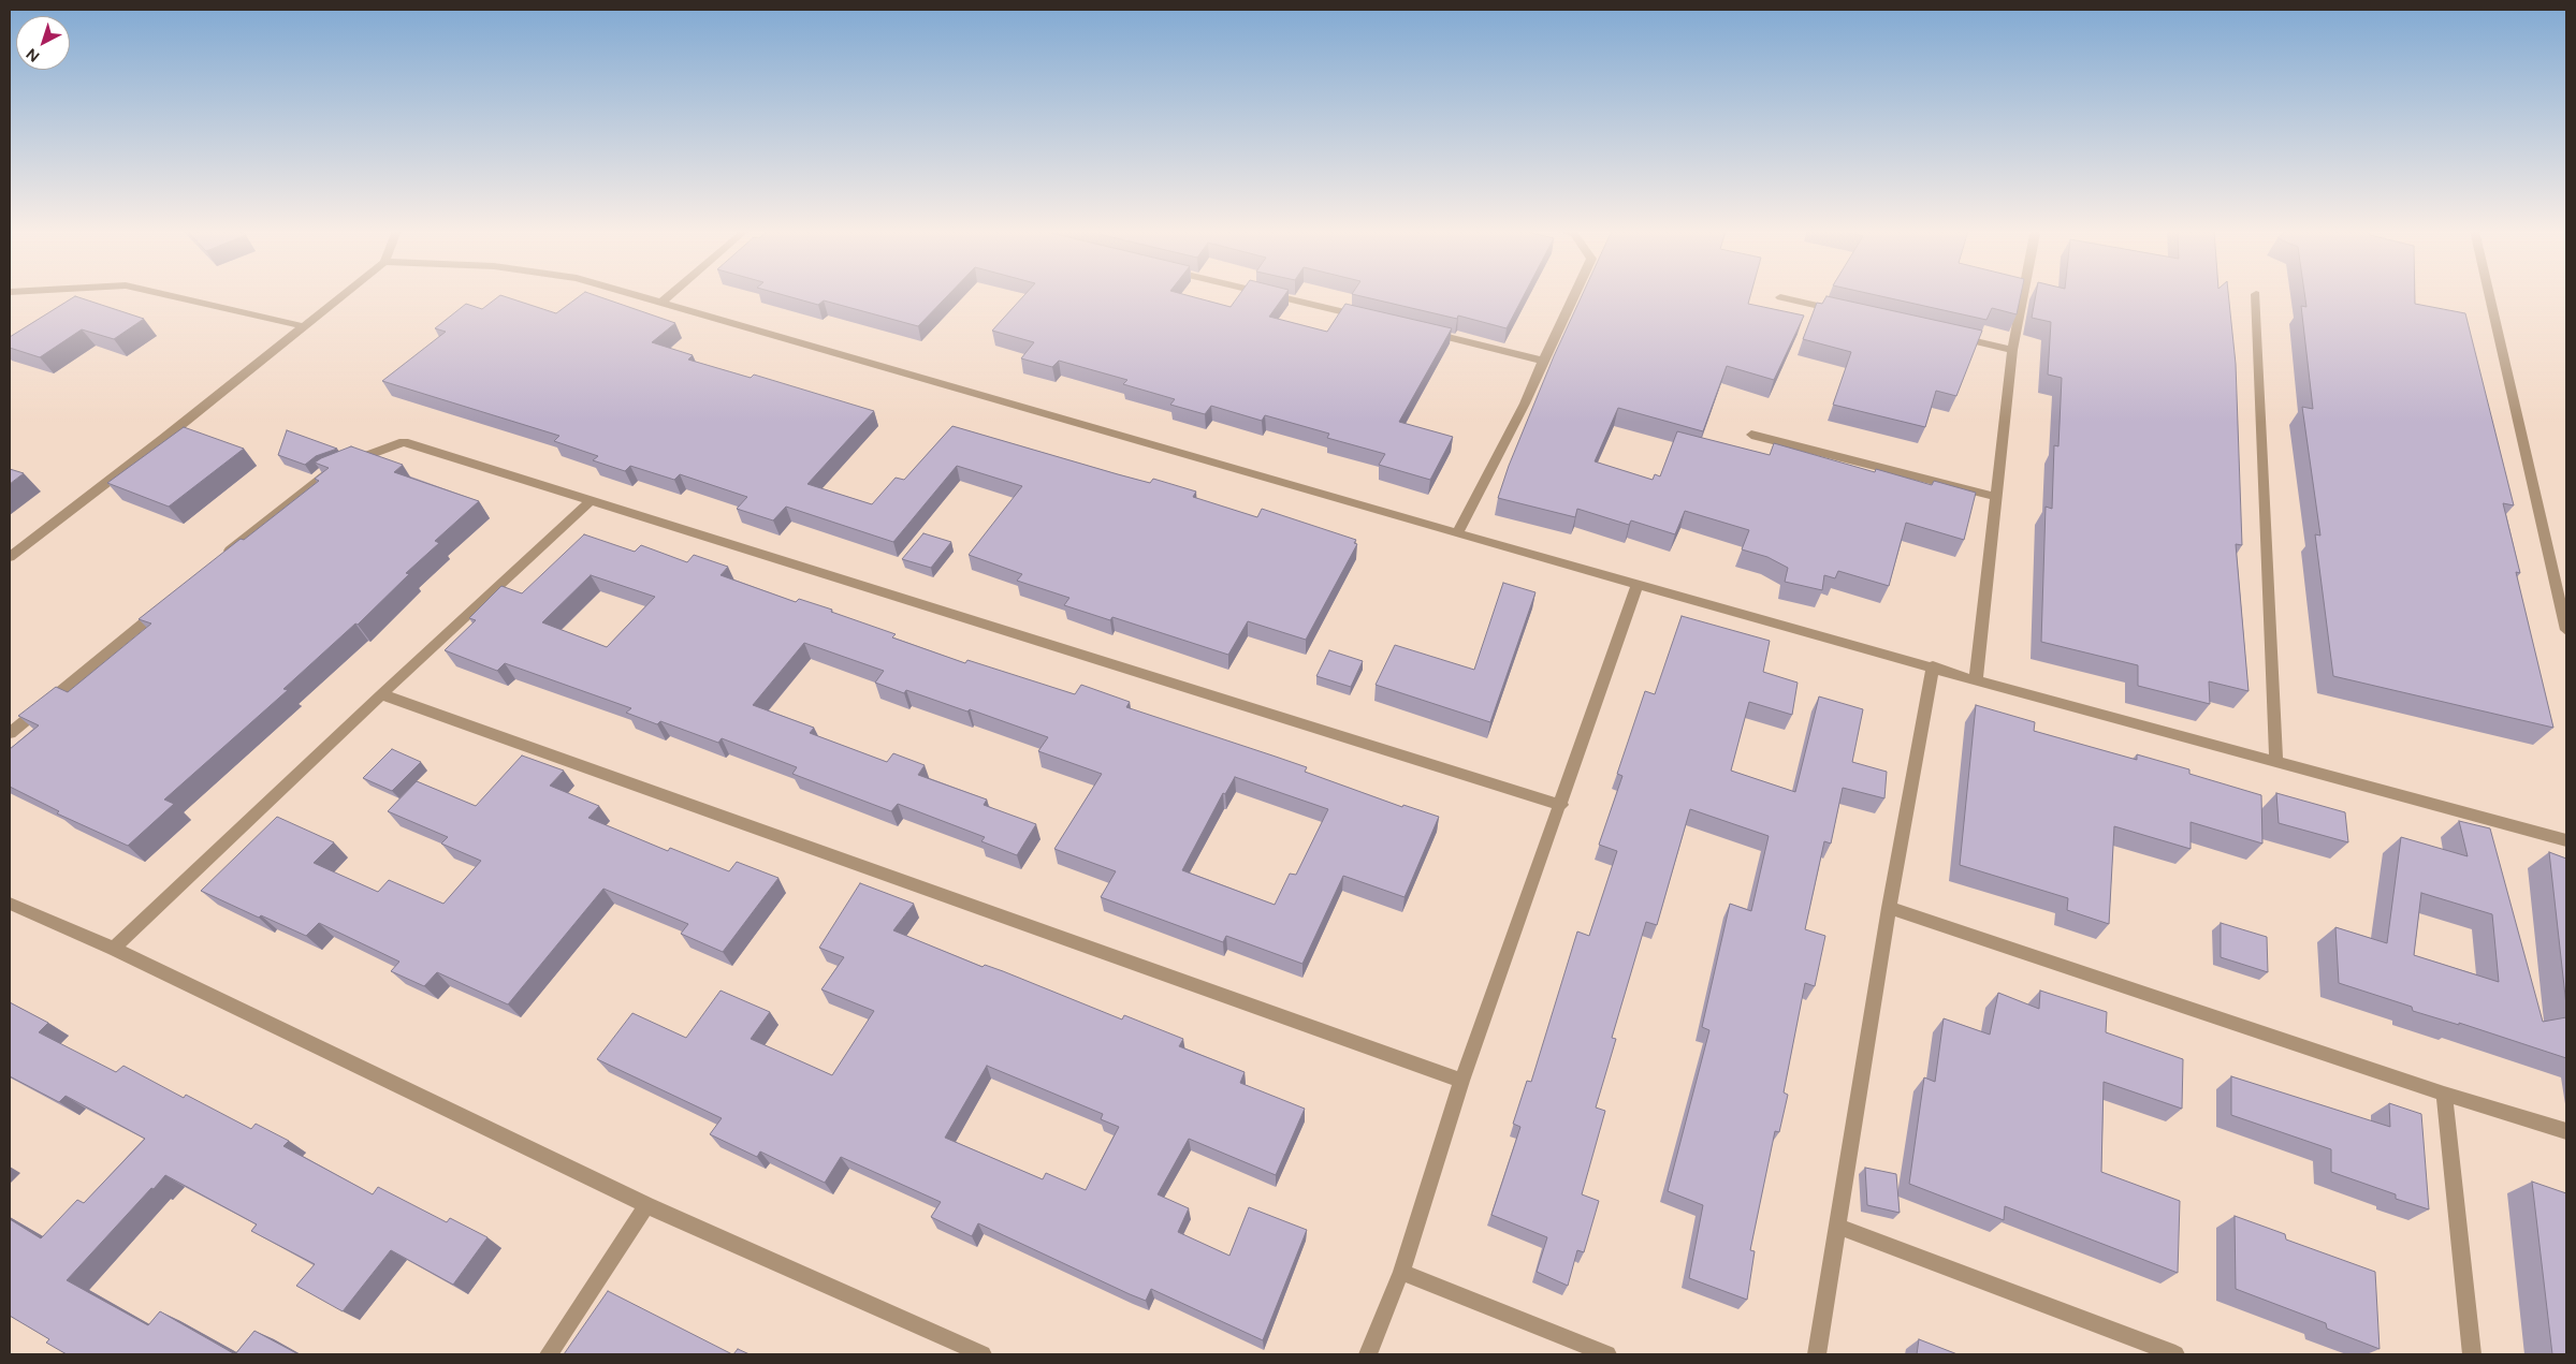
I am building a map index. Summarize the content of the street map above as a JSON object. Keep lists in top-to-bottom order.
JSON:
{
  "north": "bottom left"
}
